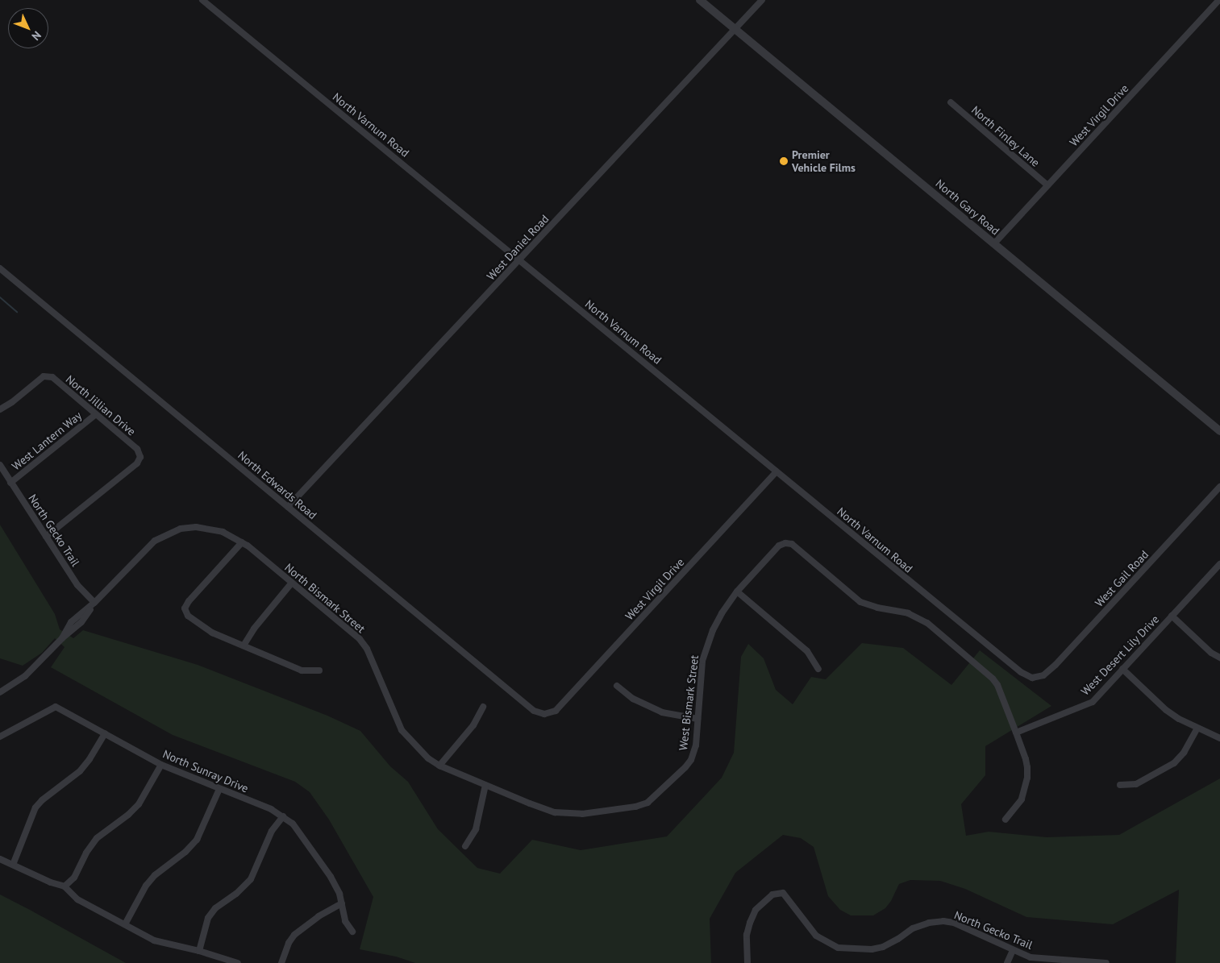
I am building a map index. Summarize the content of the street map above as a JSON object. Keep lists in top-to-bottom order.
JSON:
{
  "streets": {
    "street": [
      "West Virgil Drive",
      "North Varnum Road",
      "North Finley Lane",
      "North Gary Road",
      "West Daniel Road",
      "North Jillian Drive",
      "West Lantern Way",
      "North Edwards Road",
      "North Gecko Trail",
      "West Gail Road",
      "North Bismark Street",
      "West Desert Lily Drive",
      "West Bismark Street",
      "North Sunray Drive"
    ]
  },
  "crossings": [
    ["West Virgil Drive", "North Varnum Road"],
    ["West Virgil Drive", "North Finley Lane"],
    ["West Virgil Drive", "North Gary Road"],
    ["West Virgil Drive", "North Edwards Road"],
    ["North Varnum Road", "West Daniel Road"],
    ["North Varnum Road", "West Gail Road"],
    ["North Gary Road", "West Daniel Road"],
    ["West Daniel Road", "North Edwards Road"],
    ["North Jillian Drive", "West Lantern Way"],
    ["North Jillian Drive", "North Gecko Trail"],
    ["West Lantern Way", "North Gecko Trail"],
    ["North Gecko Trail", "North Bismark Street"],
    ["North Bismark Street", "West Bismark Street"],
    ["West Desert Lily Drive", "West Bismark Street"]
  ],
  "places": ["Premier Vehicle Films"],
  "north": "bottom right"
}
